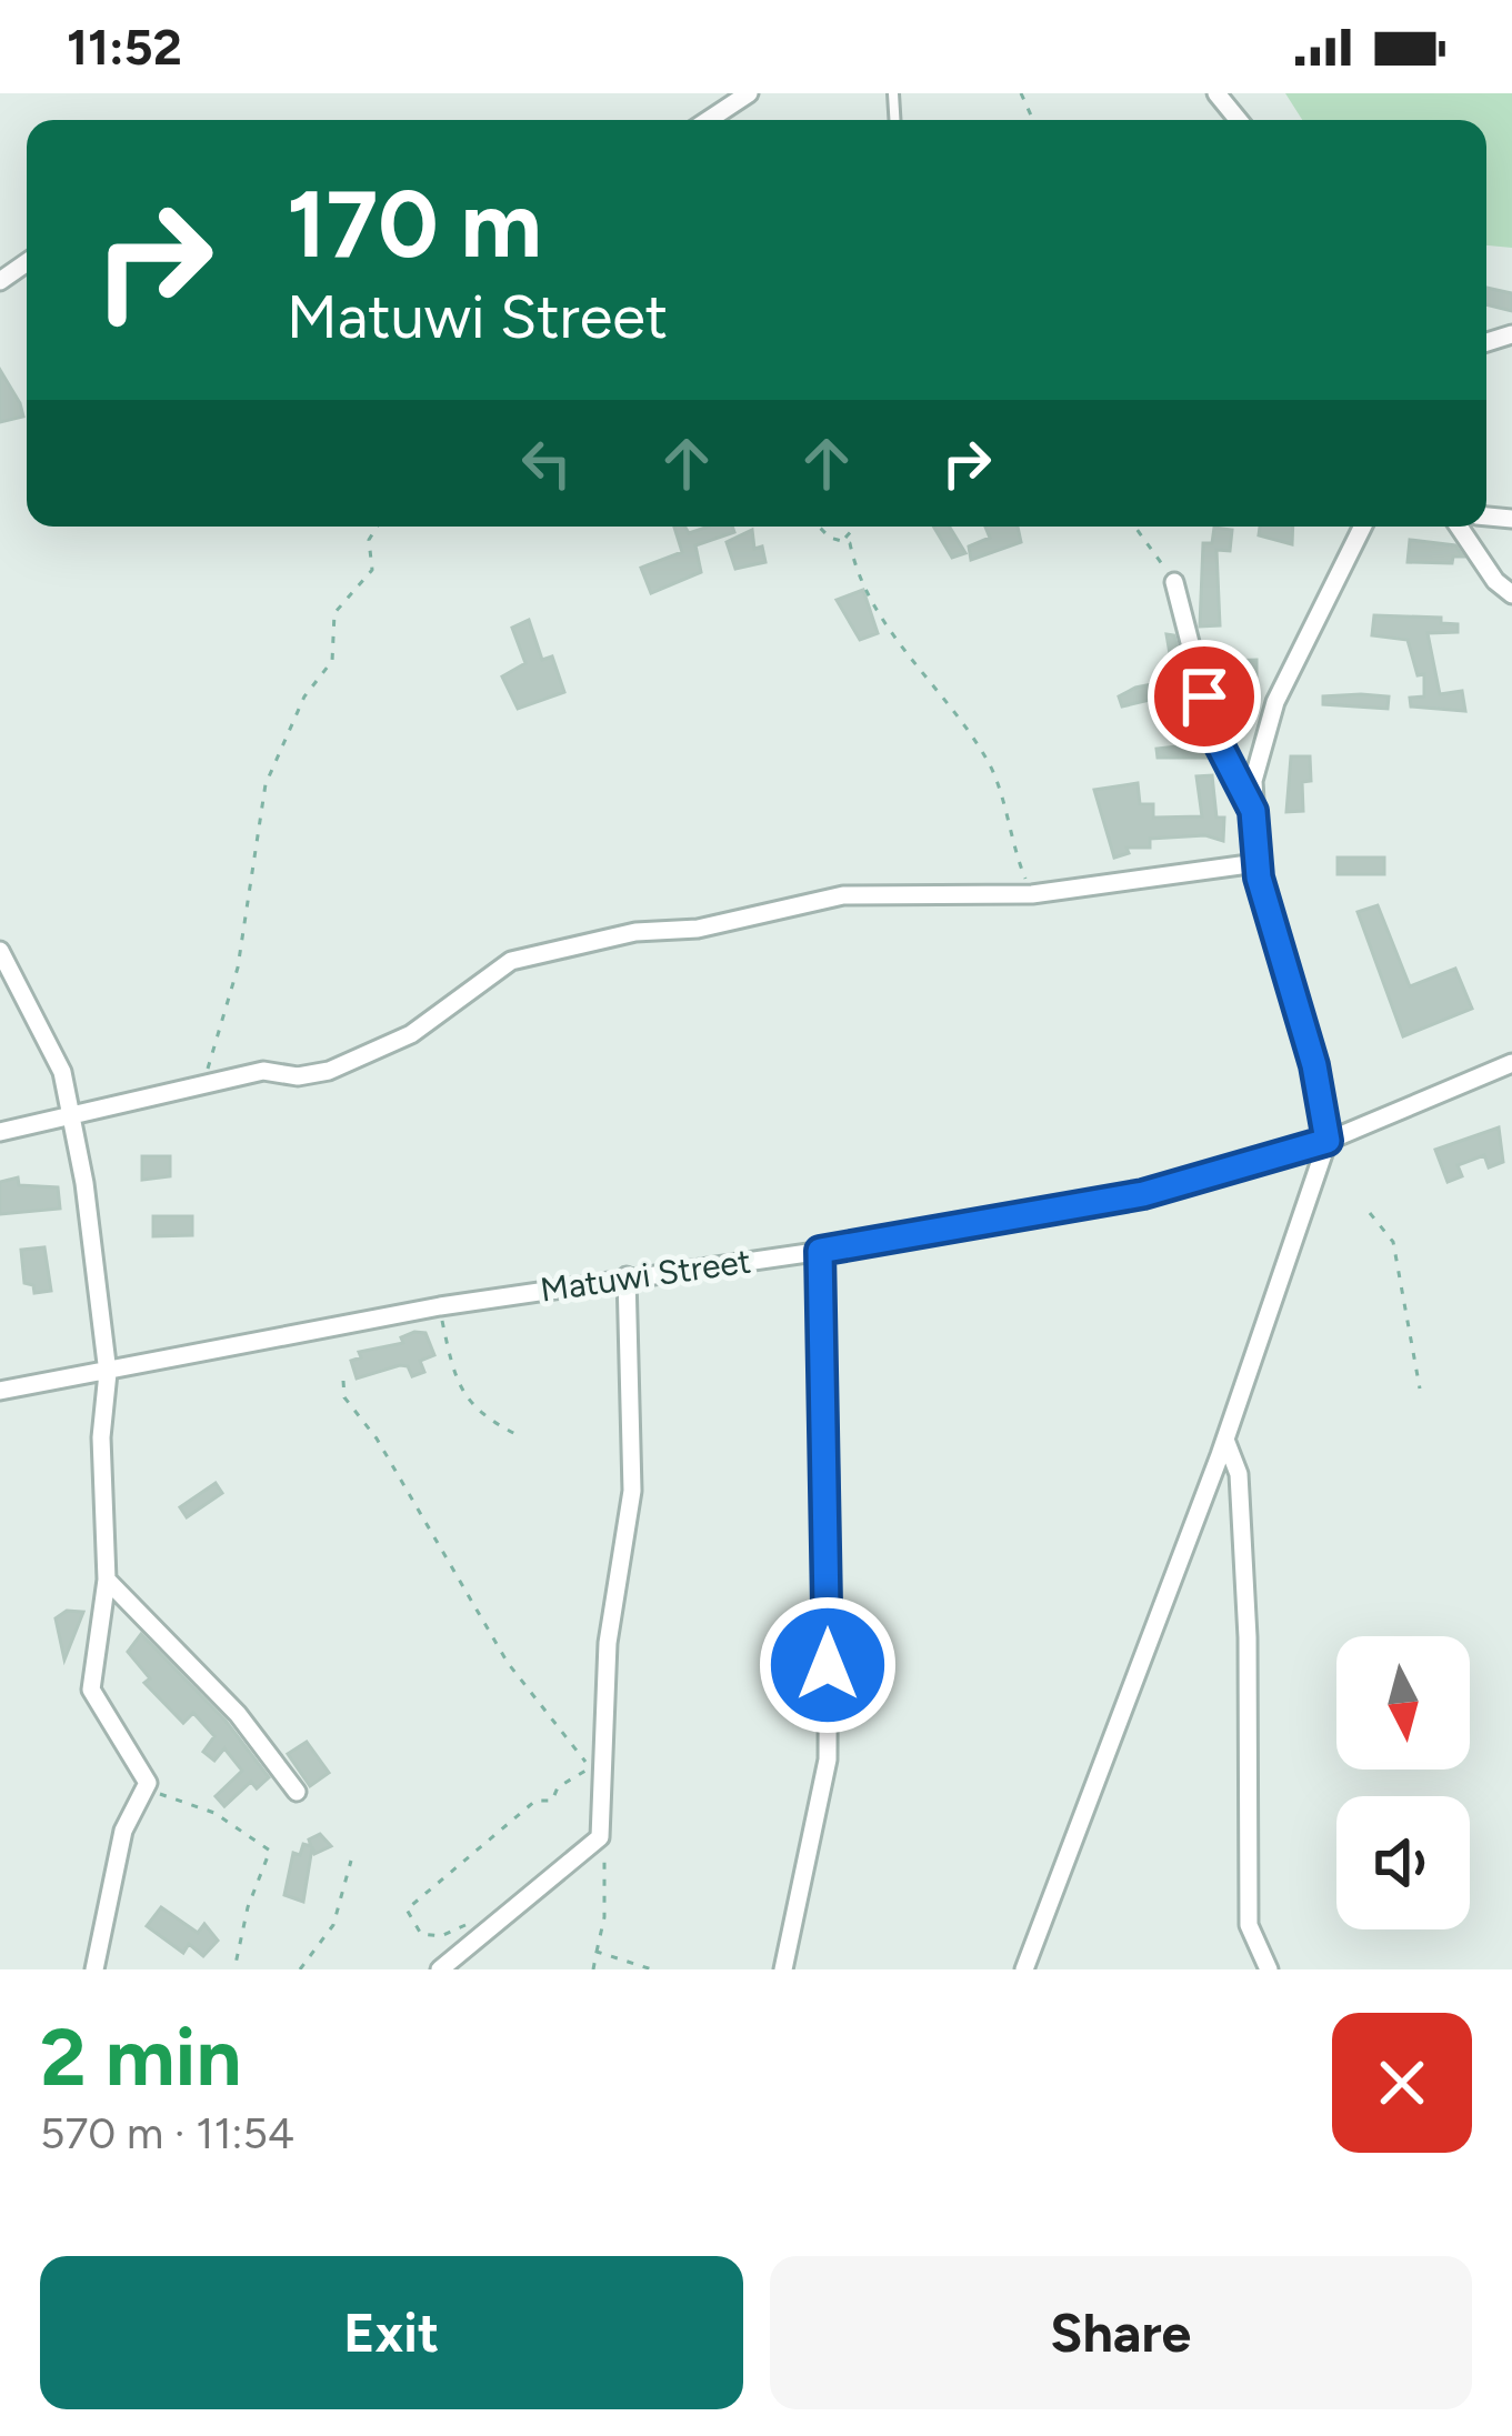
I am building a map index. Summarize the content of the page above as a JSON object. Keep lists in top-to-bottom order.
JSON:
{
  "streets": {
    "street": ["Matuwi Street"]
  },
  "north": "bottom",
  "page": {
    "status": "11:52",
    "turn": ["170 m", "Matuwi Street"],
    "heading": ["2 min", "570 m · 11:54"],
    "buttons": ["Exit", "Share"]
  }
}
